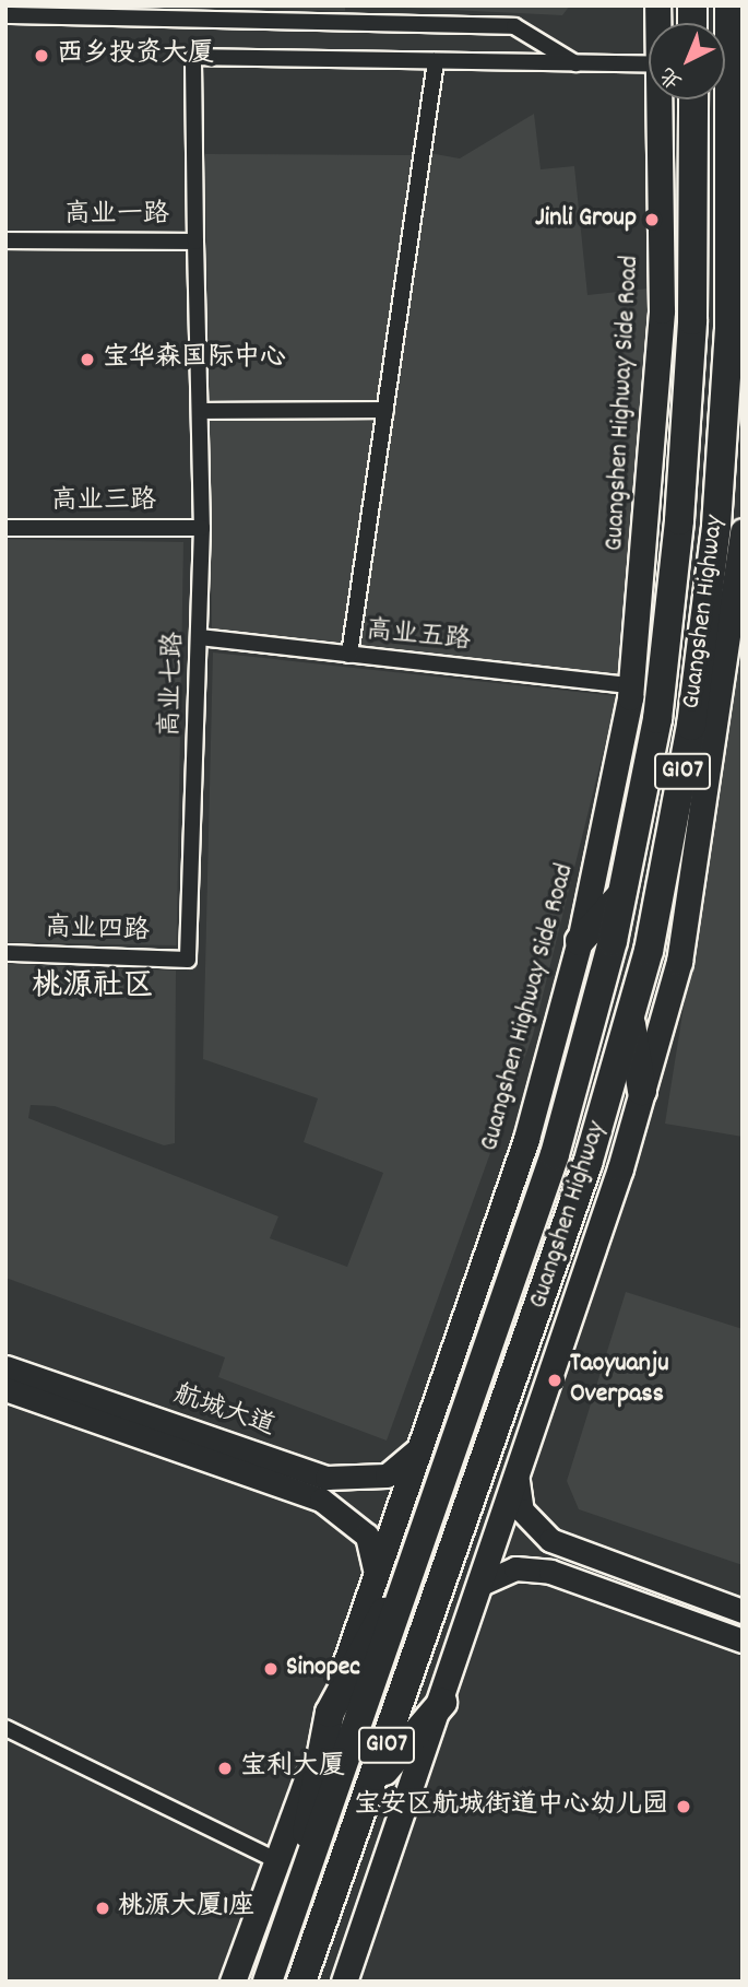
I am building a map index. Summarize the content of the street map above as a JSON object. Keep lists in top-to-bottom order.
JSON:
{
  "streets": {
    "highway": ["Guangshen Highway", "G107"],
    "main road": ["Guangshen Highway Side Road", "航城大道"],
    "street": [
      "高业一路",
      "高业三路",
      "高业五路",
      "高业七路",
      "高业四路"
    ]
  },
  "crossings": [
    ["高业一路", "高业七路"],
    ["Guangshen Highway Side Road", "高业五路"],
    ["Guangshen Highway Side Road", "航城大道"],
    ["高业三路", "高业七路"],
    ["Guangshen Highway", "G107"],
    ["高业五路", "高业七路"],
    ["高业七路", "高业四路"]
  ],
  "districts": ["桃源社区"],
  "places": [
    "西乡投资大厦",
    "Jinli Group",
    "宝华森国际中心",
    "Taoyuanju Overpass",
    "Sinopec",
    "宝利大厦",
    "宝安区航城街道中心幼儿园",
    "桃源大厦1座"
  ],
  "north": "bottom left"
}
